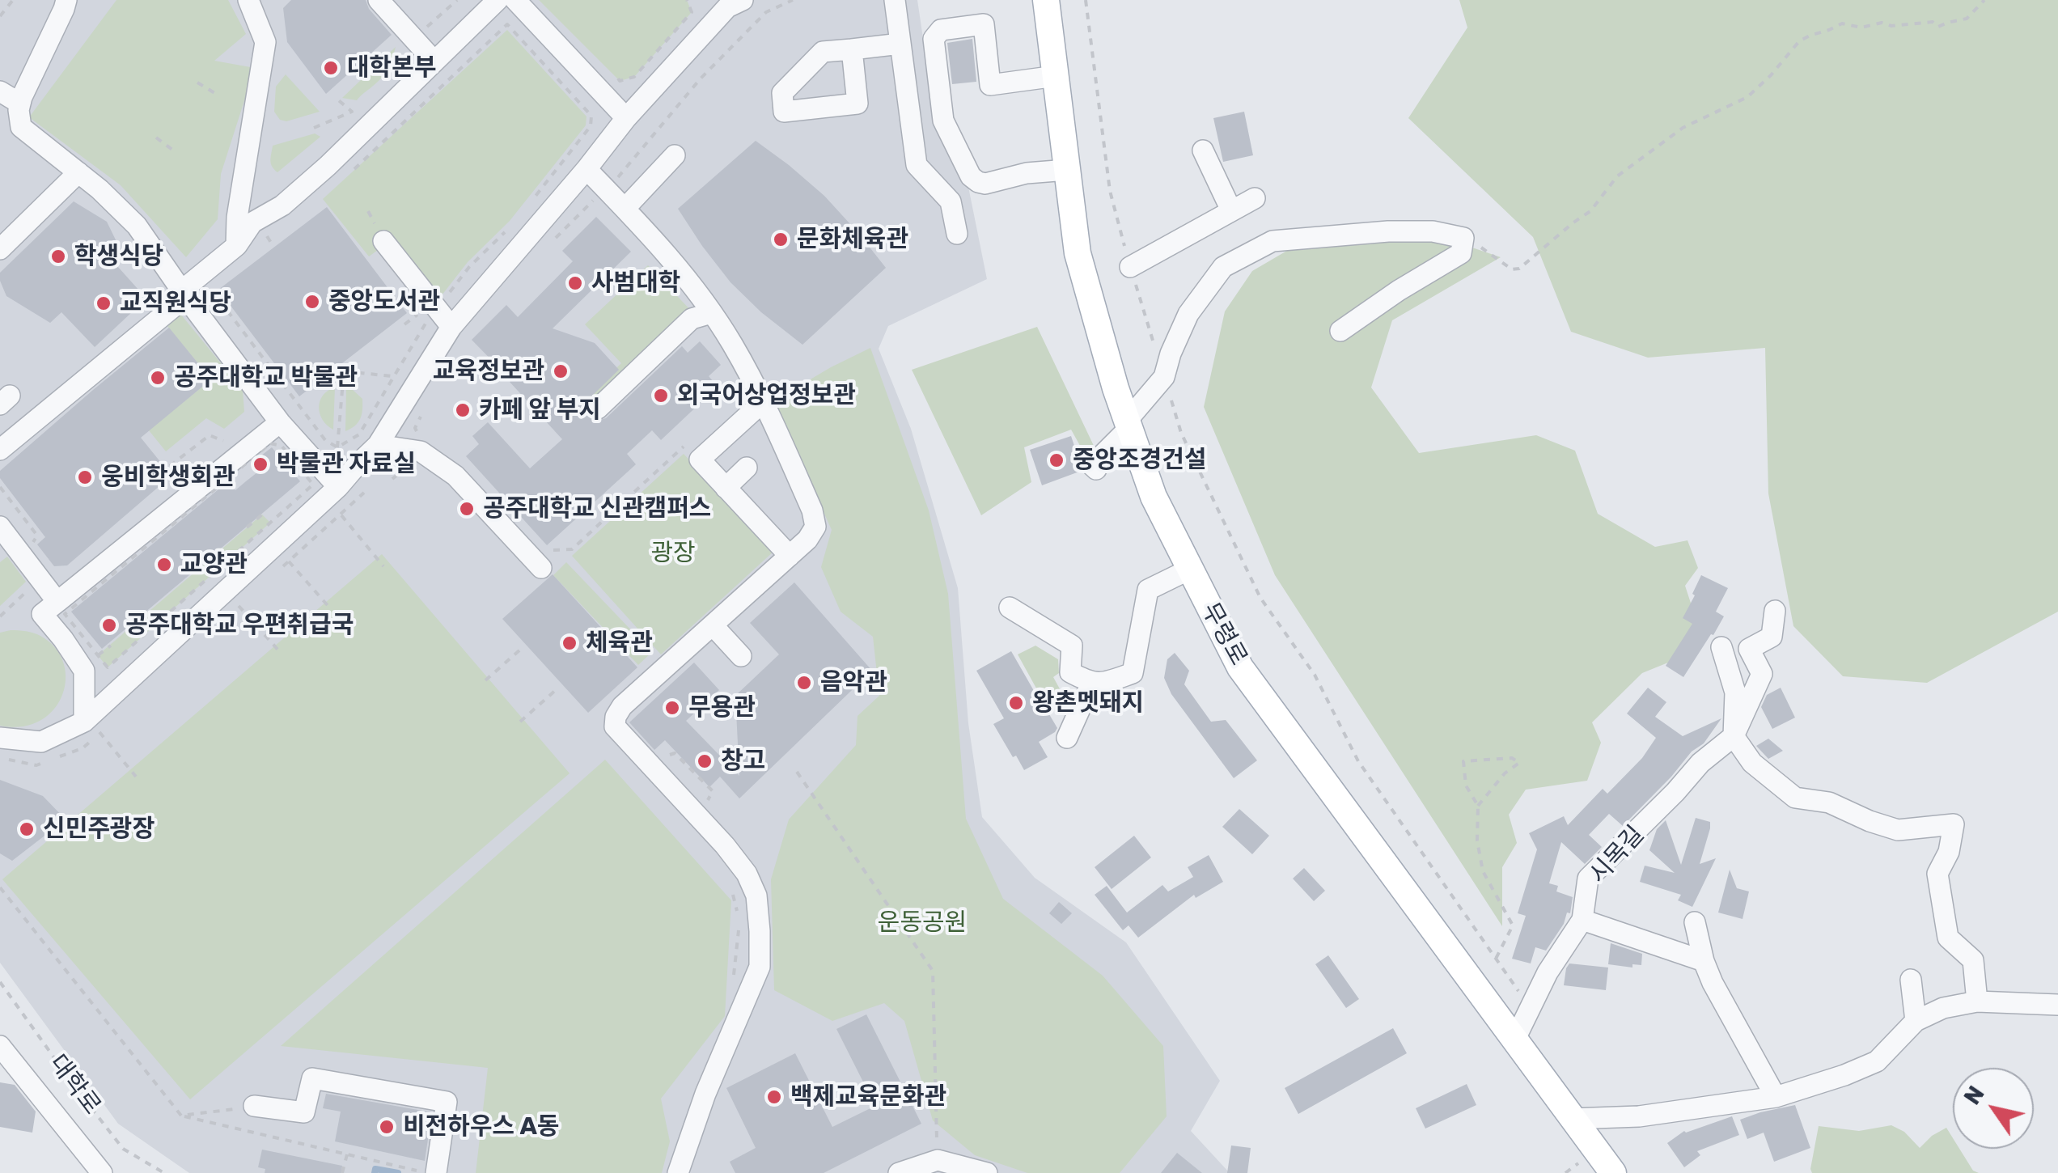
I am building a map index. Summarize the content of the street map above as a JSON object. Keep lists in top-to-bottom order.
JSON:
{
  "streets": {
    "main road": ["무령로"],
    "street": ["시목길"],
    "path": ["대학로"]
  },
  "crossings": [
    ["무령로", "시목길"]
  ],
  "parks": ["광장", "운동공원"],
  "places": [
    "대학본부",
    "문화체육관",
    "학생식당",
    "사범대학",
    "중앙도서관",
    "교직원식당",
    "교육정보관",
    "공주대학교 박물관",
    "외국어상업정보관",
    "카페 앞 부지",
    "중앙조경건설",
    "박물관 자료실",
    "웅비학생회관",
    "공주대학교 신관캠퍼스",
    "교양관",
    "공주대학교 우편취급국",
    "체육관",
    "음악관",
    "왕촌멧돼지",
    "무용관",
    "창고",
    "신민주광장",
    "백제교육문화관",
    "비전하우스 A동"
  ],
  "north": "top left"
}
